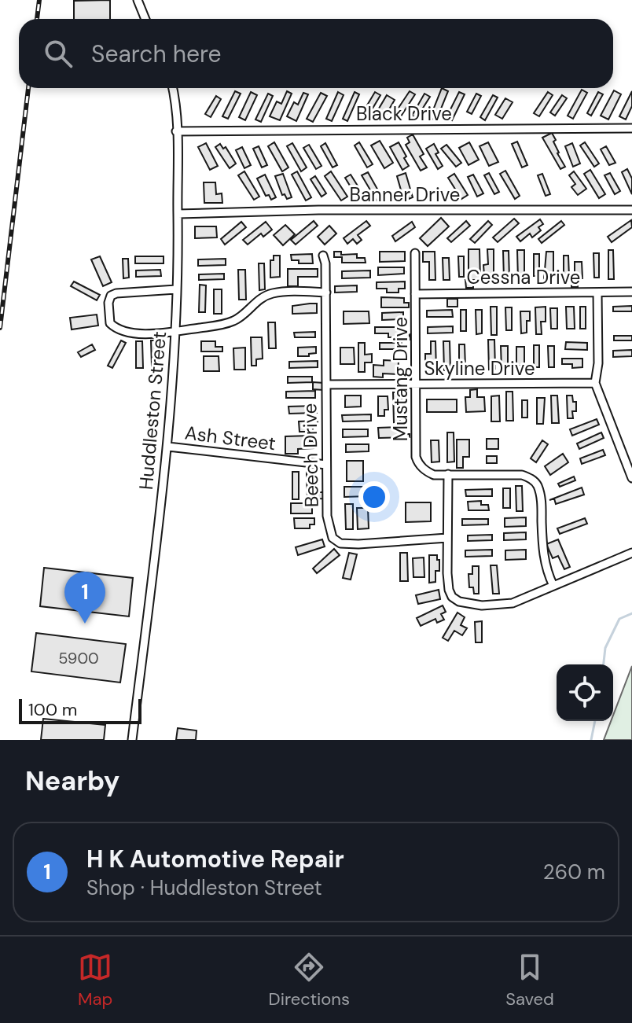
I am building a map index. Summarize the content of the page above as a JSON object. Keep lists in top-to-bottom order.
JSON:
{
  "streets": {
    "street": [
      "Black Drive",
      "Banner Drive",
      "Cessna Drive",
      "Skyline Drive",
      "Mustang Drive",
      "Huddleston Street",
      "Ash Street",
      "Beech Drive"
    ]
  },
  "crossings": [
    ["Black Drive", "Huddleston Street"],
    ["Banner Drive", "Huddleston Street"],
    ["Cessna Drive", "Mustang Drive"],
    ["Skyline Drive", "Mustang Drive"],
    ["Skyline Drive", "Beech Drive"],
    ["Huddleston Street", "Ash Street"],
    ["Ash Street", "Beech Drive"]
  ],
  "house_numbers": ["5900"],
  "scale_bar": "100 m",
  "page": {
    "search": "Search here",
    "pins": "1",
    "scale": "100 m",
    "heading": "Nearby",
    "list": [
      {
        "mark": "1",
        "name": "H K Automotive Repair",
        "note": "Shop · Huddleston Street",
        "value": "260 m"
      }
    ],
    "nav": ["Map", "Directions", "Saved"]
  }
}
